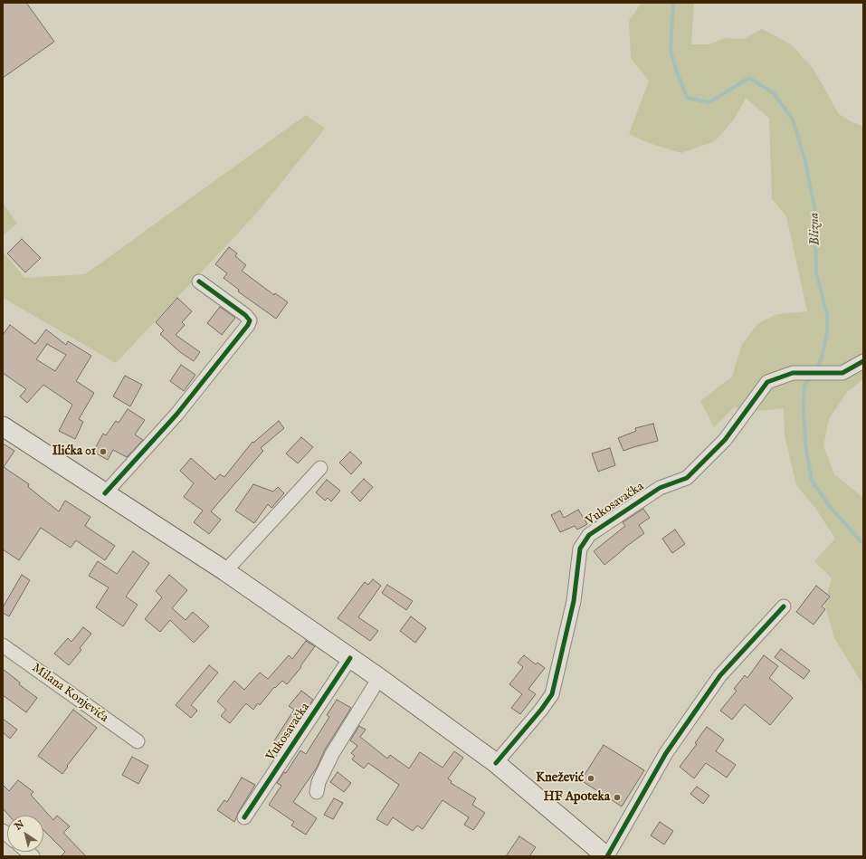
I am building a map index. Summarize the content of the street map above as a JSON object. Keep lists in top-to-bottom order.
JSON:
{
  "streets": {
    "street": ["Vukosavačka", "Milana Konjevića"]
  },
  "water": ["Blizna"],
  "places": ["Ilićka 01", "Knežević", "HF Apoteka"],
  "north": "top left"
}
